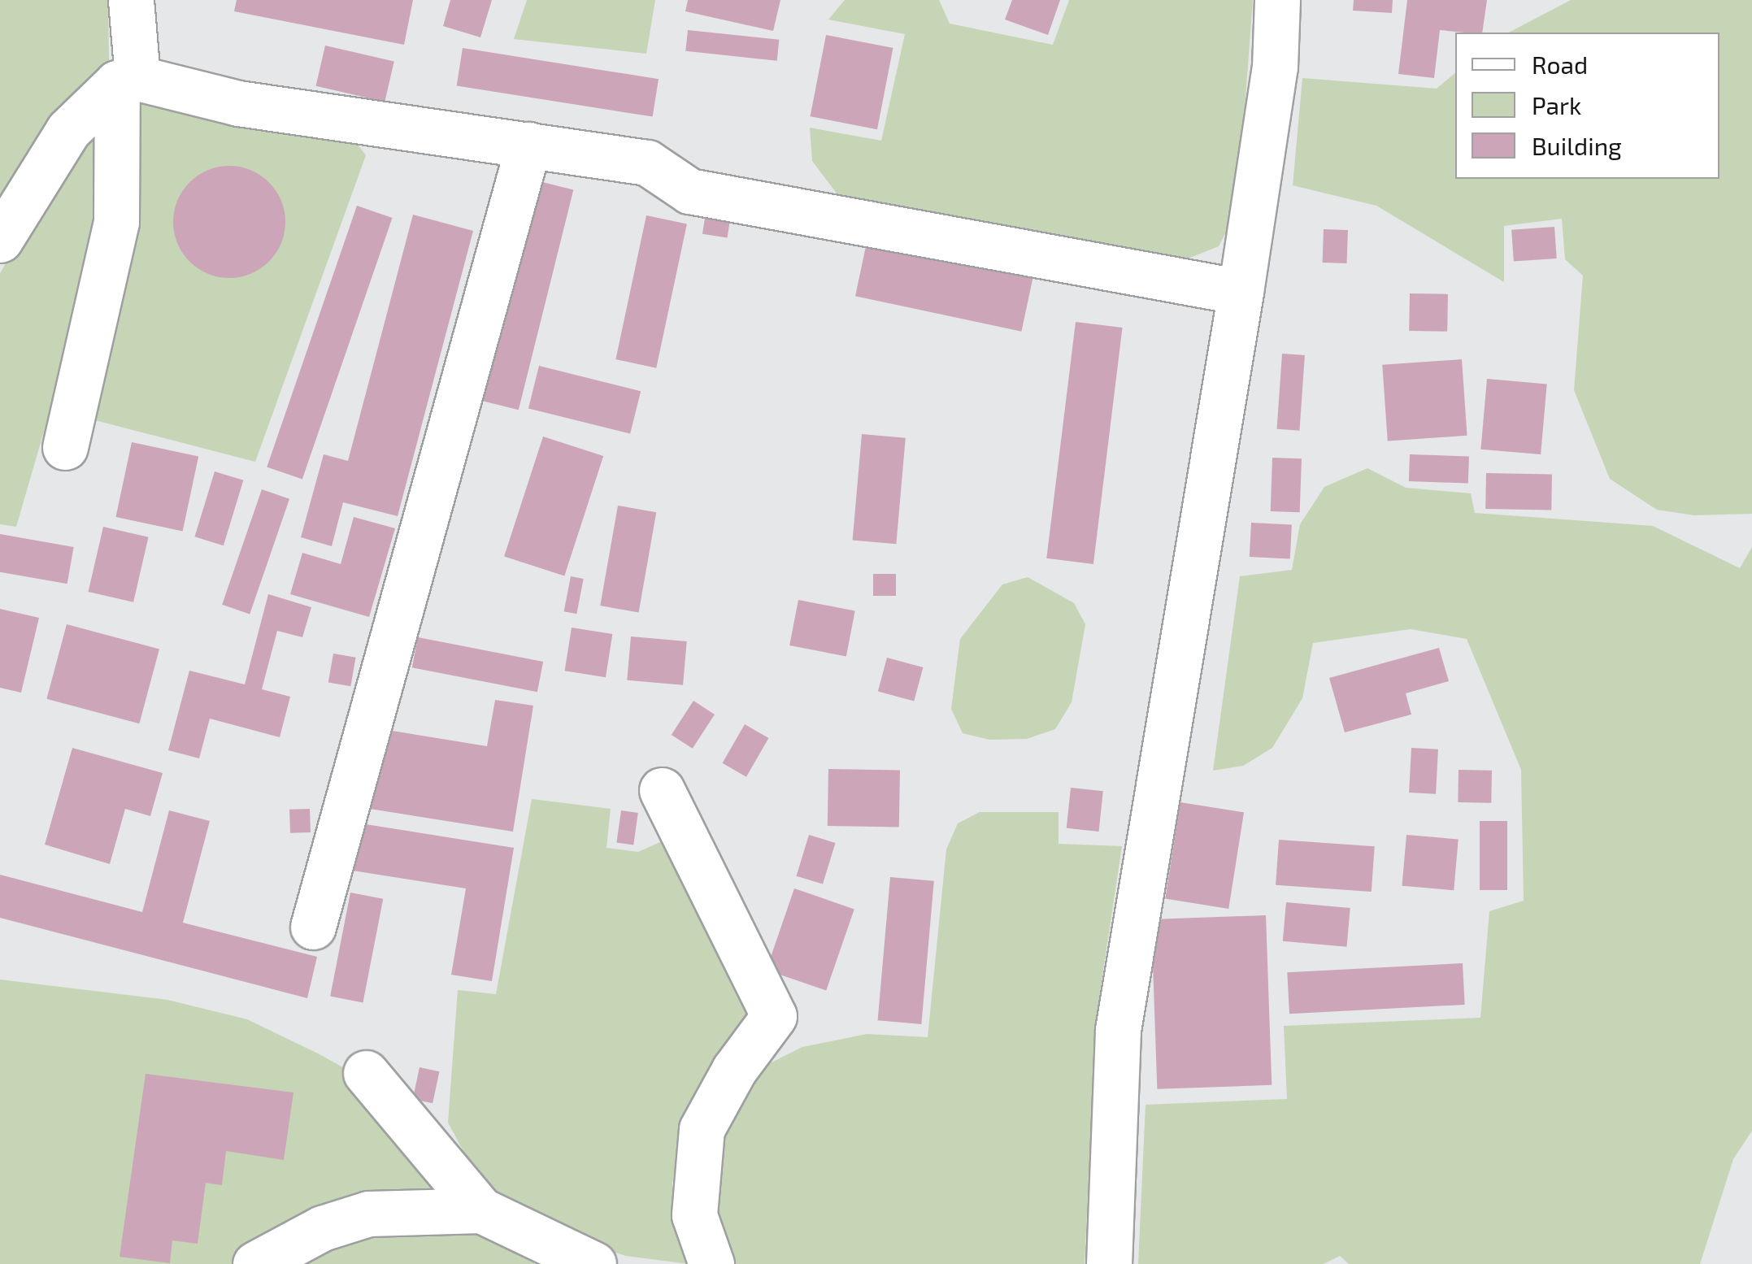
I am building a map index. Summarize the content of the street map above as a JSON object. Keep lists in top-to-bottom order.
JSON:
{
  "legend": ["Road", "Park", "Building"]
}
